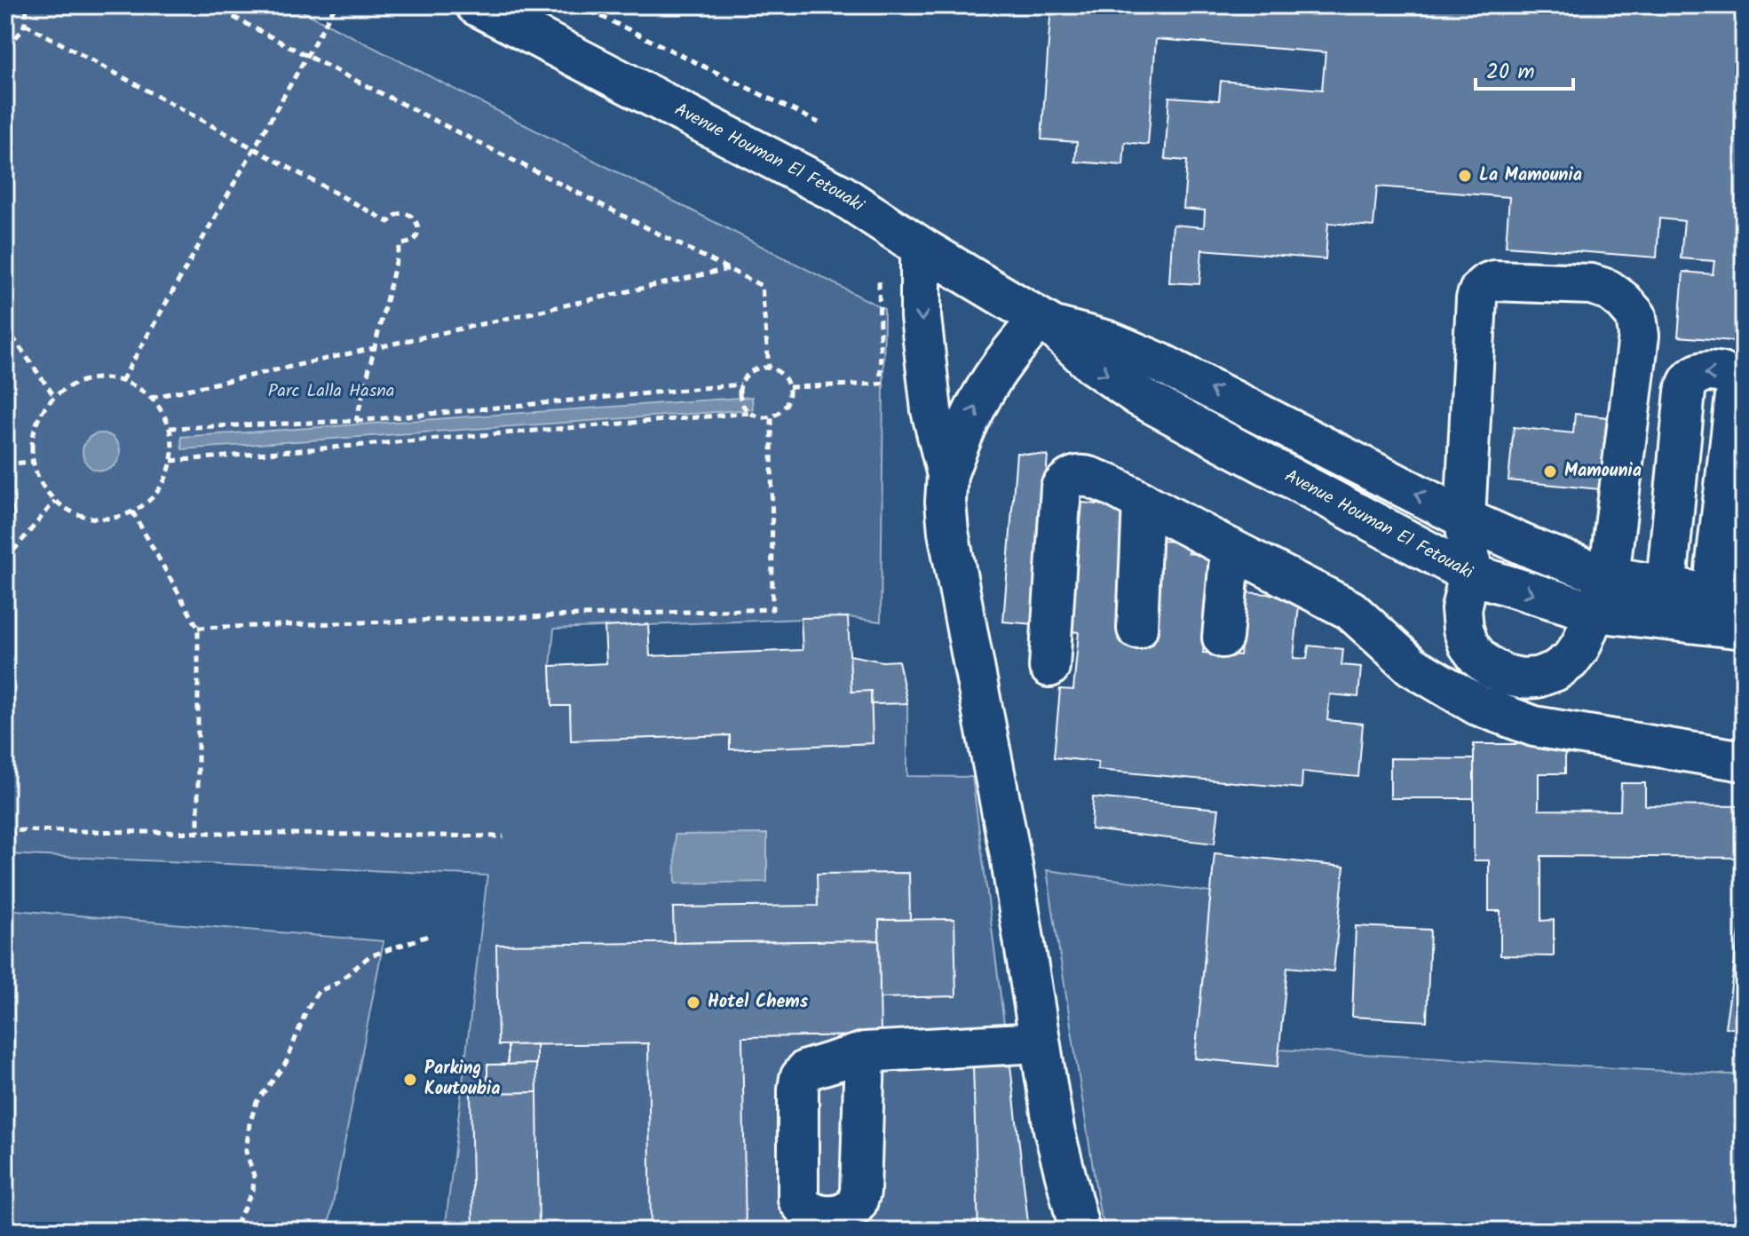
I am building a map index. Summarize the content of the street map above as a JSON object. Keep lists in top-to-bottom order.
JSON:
{
  "streets": {
    "street": ["Avenue Houman El Fetouaki"]
  },
  "parks": ["Parc Lalla Hasna"],
  "places": [
    "La Mamounia",
    "Mamounia",
    "Hotel Chems",
    "Parking Koutoubia"
  ],
  "scale_bar": "20 m"
}
